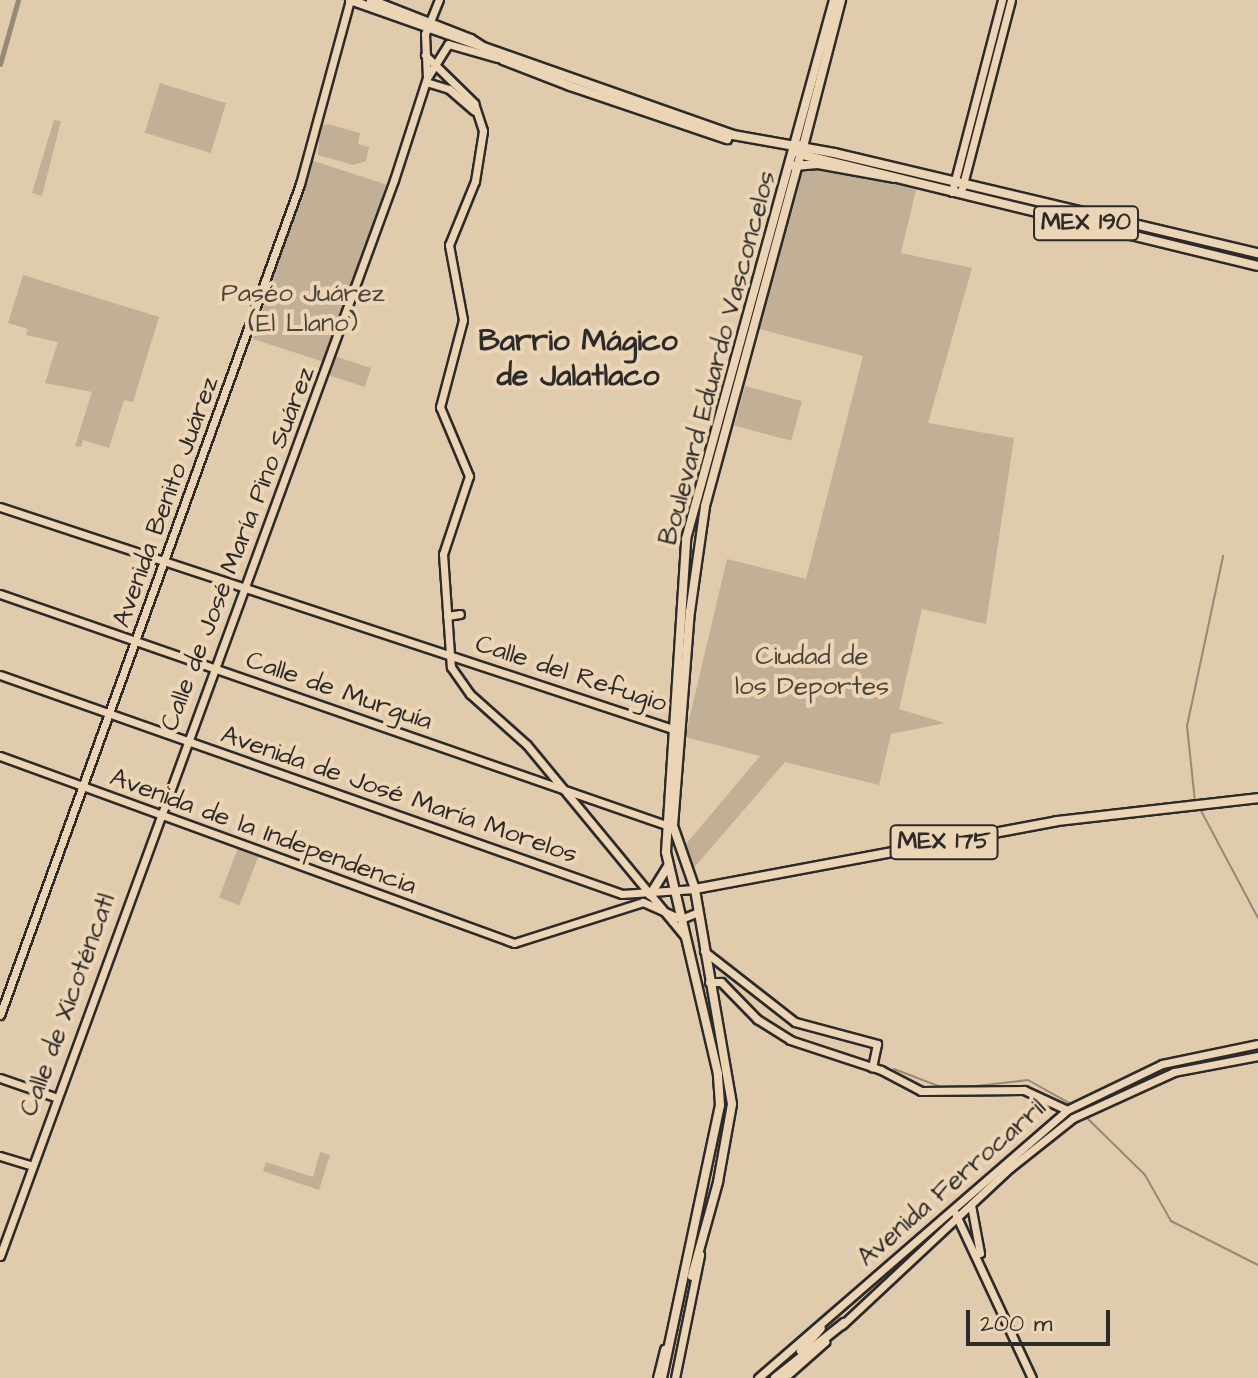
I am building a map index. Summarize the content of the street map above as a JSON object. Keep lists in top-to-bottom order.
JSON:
{
  "streets": {
    "main road": [
      "MEX 190",
      "Boulevard Eduardo Vasconcelos",
      "Avenida Benito Juárez",
      "Calle de José María Pino Suárez",
      "Calle del Refugio",
      "Calle de Murguía",
      "Avenida de José María Morelos",
      "Avenida de la Independencia",
      "MEX 175",
      "Calle de Xicoténcatl",
      "Avenida Ferrocarril"
    ]
  },
  "crossings": [
    ["MEX 190", "Boulevard Eduardo Vasconcelos"],
    ["MEX 190", "Avenida Benito Juárez"],
    ["MEX 190", "Calle de José María Pino Suárez"],
    ["Boulevard Eduardo Vasconcelos", "Calle del Refugio"],
    ["Boulevard Eduardo Vasconcelos", "Calle de Murguía"],
    ["Boulevard Eduardo Vasconcelos", "Avenida de José María Morelos"],
    ["Boulevard Eduardo Vasconcelos", "MEX 175"],
    ["Avenida Benito Juárez", "Calle del Refugio"],
    ["Avenida Benito Juárez", "Calle de Murguía"],
    ["Avenida Benito Juárez", "Avenida de José María Morelos"],
    ["Avenida Benito Juárez", "Avenida de la Independencia"],
    ["Calle de José María Pino Suárez", "Calle del Refugio"],
    ["Calle de José María Pino Suárez", "Calle de Murguía"],
    ["Calle de José María Pino Suárez", "Avenida de José María Morelos"],
    ["Calle de José María Pino Suárez", "Avenida de la Independencia"],
    ["Calle de José María Pino Suárez", "Calle de Xicoténcatl"],
    ["Avenida de José María Morelos", "MEX 175"],
    ["Avenida de la Independencia", "Calle de Xicoténcatl"]
  ],
  "districts": ["Barrio Mágico de Jalatlaco"],
  "parks": ["Paséo Juárez (El Llano)", "Ciudad de los Deportes"],
  "scale_bar": "200 m"
}
